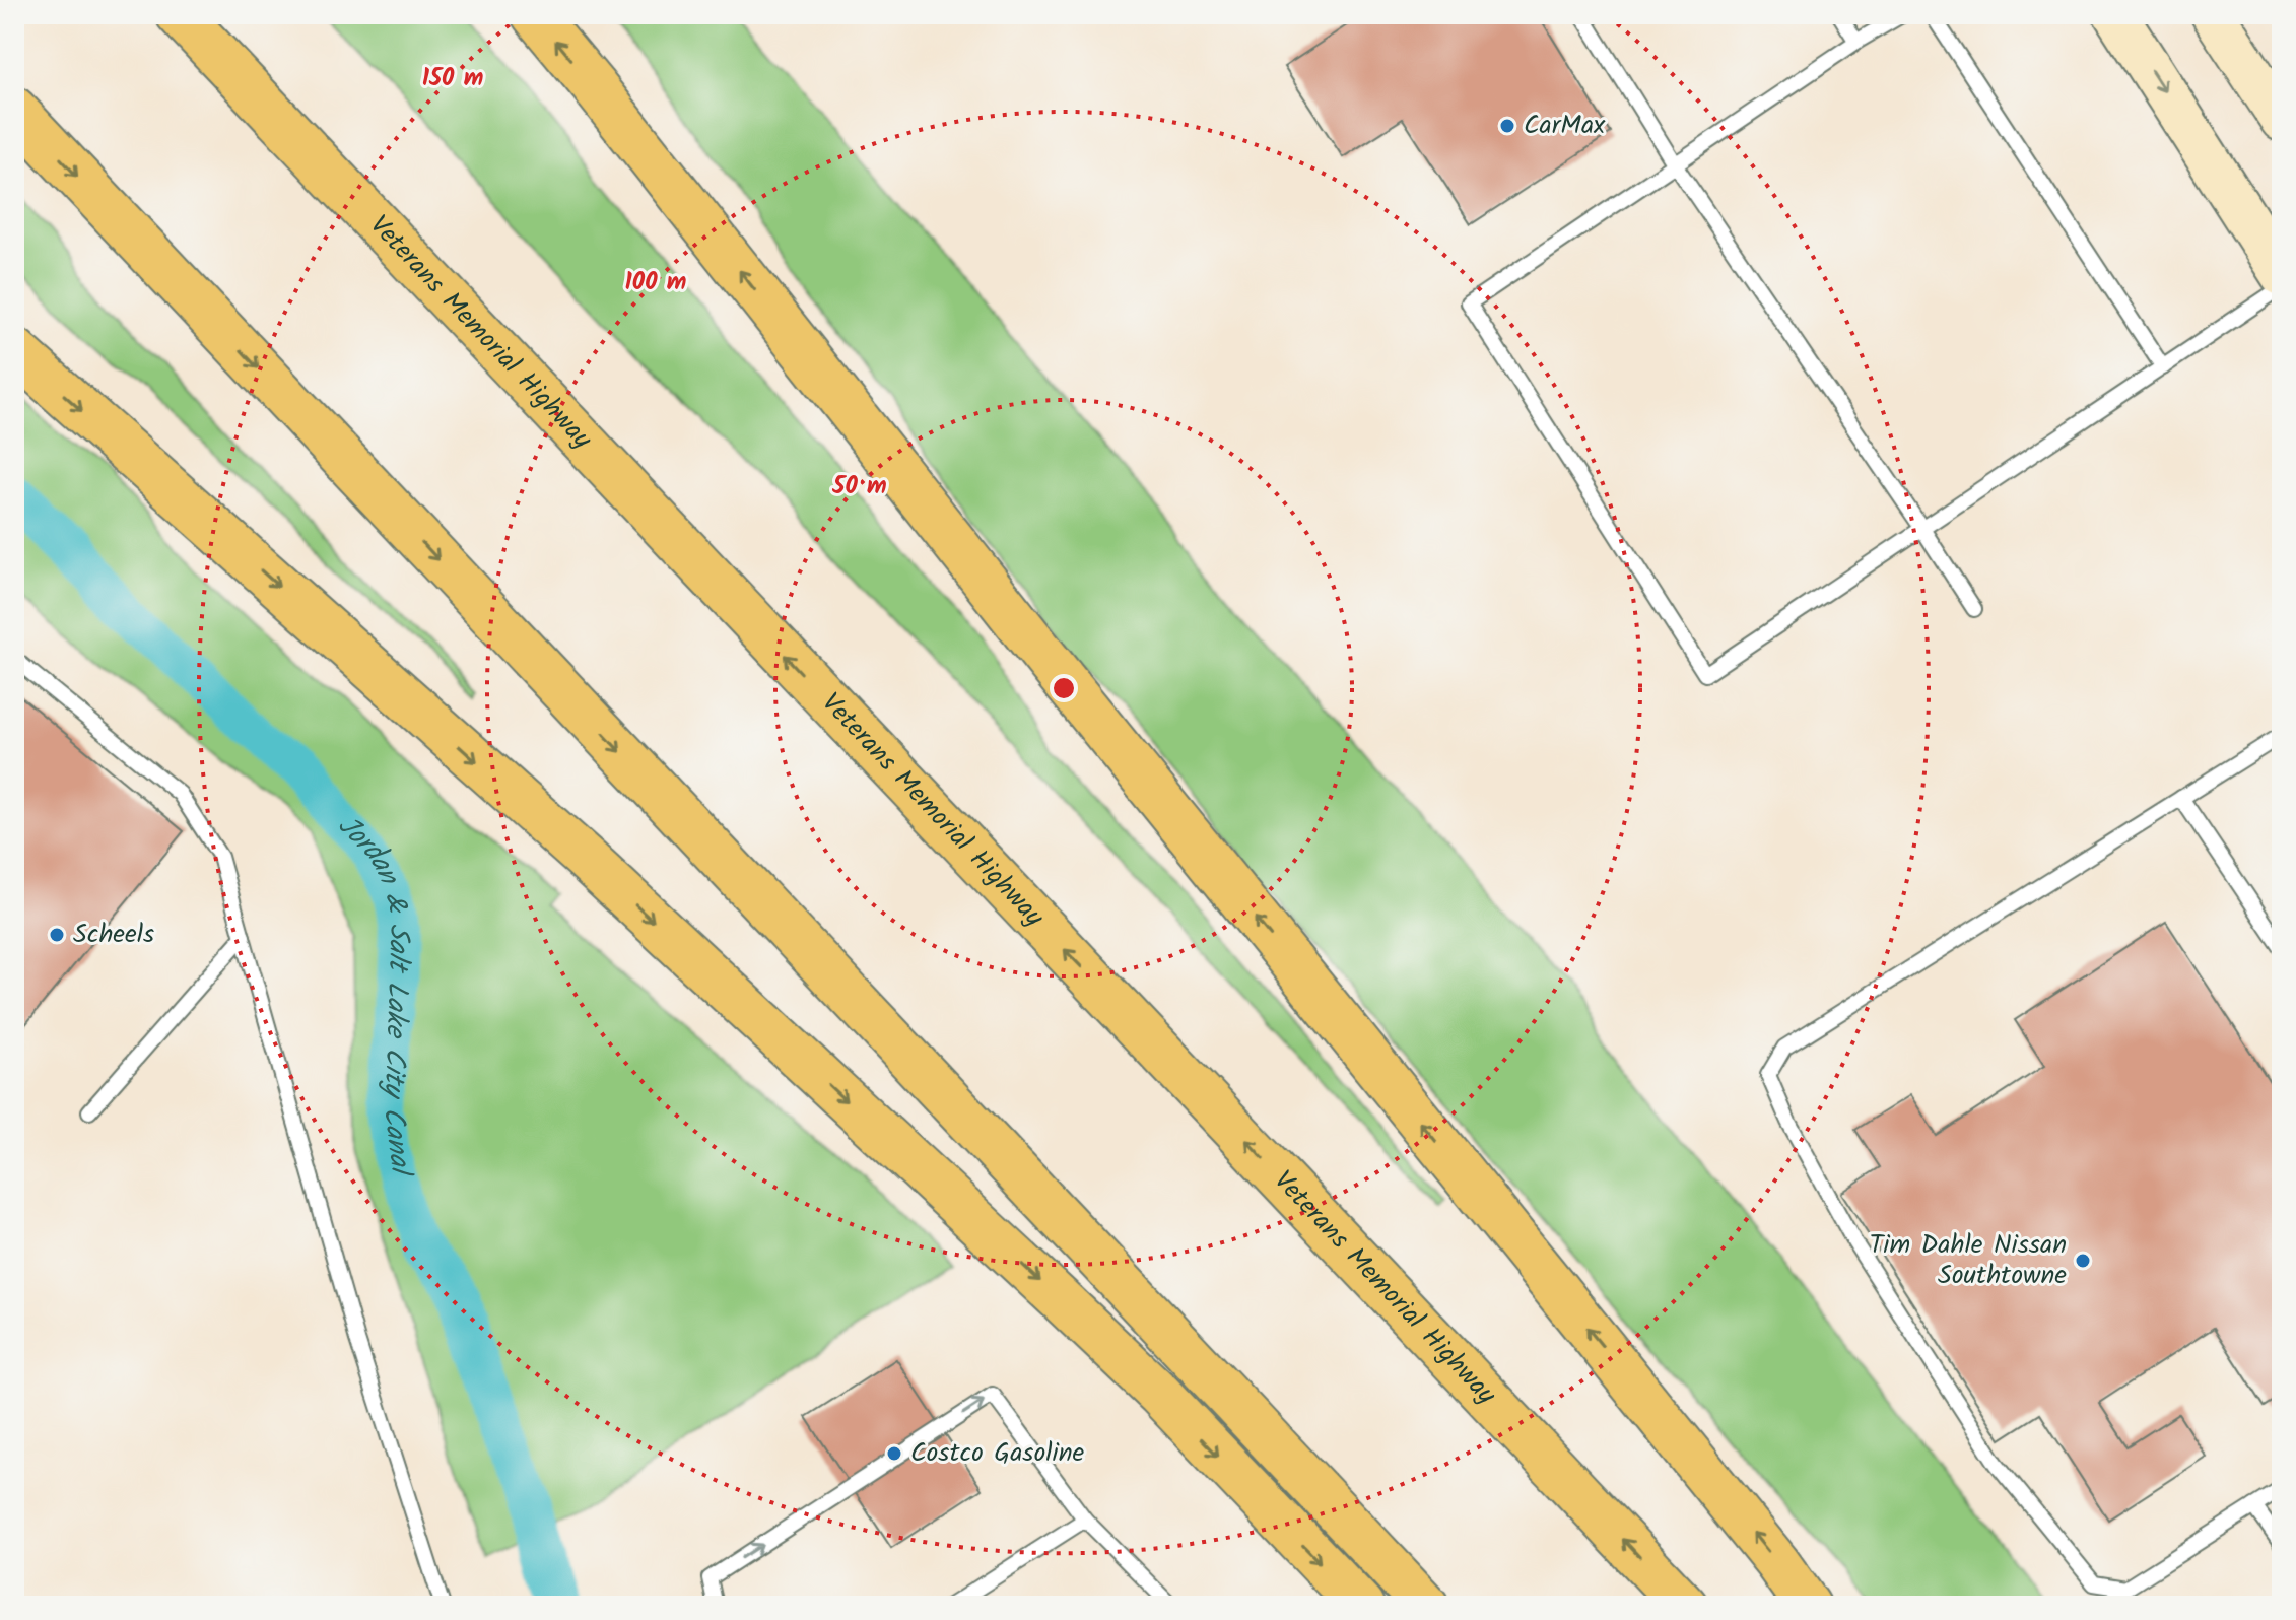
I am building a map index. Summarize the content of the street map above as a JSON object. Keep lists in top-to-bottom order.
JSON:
{
  "streets": {
    "highway": ["Veterans Memorial Highway"]
  },
  "water": ["Jordan & Salt Lake City Canal"],
  "places": [
    "CarMax",
    "Scheels",
    "Tim Dahle Nissan Southtowne",
    "Costco Gasoline"
  ],
  "rings": ["150 m", "100 m", "50 m"]
}
